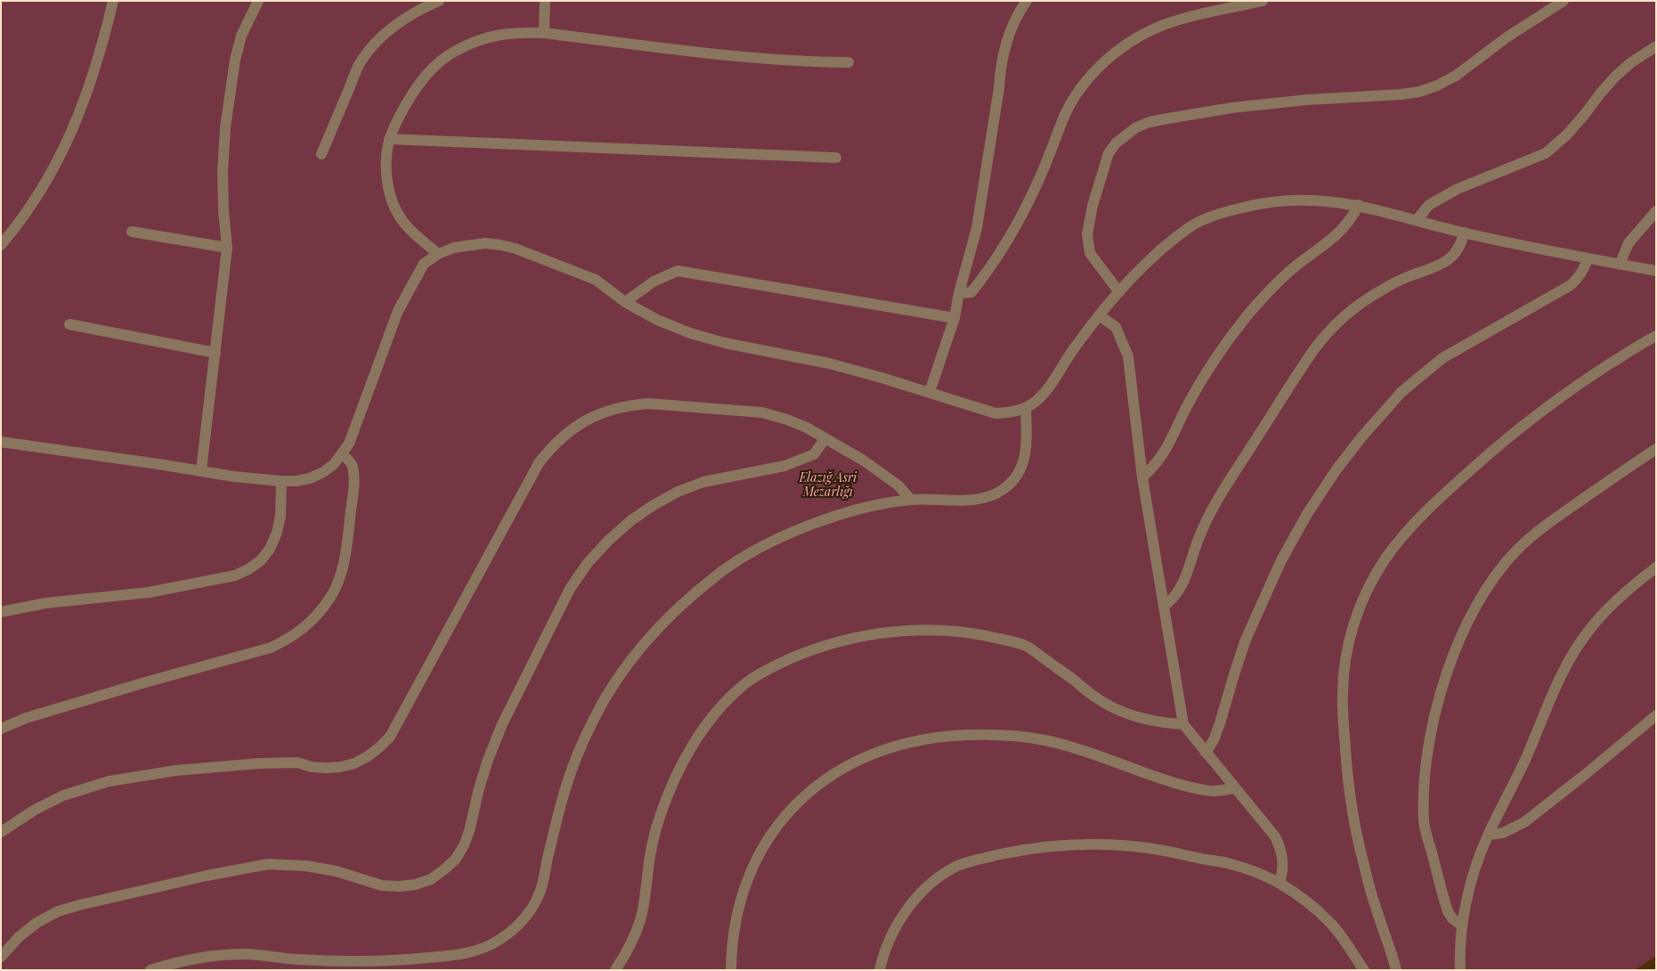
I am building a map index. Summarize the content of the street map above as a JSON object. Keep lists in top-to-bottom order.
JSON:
{
  "parks": ["Elazığ Asri Mezarlığı"]
}
